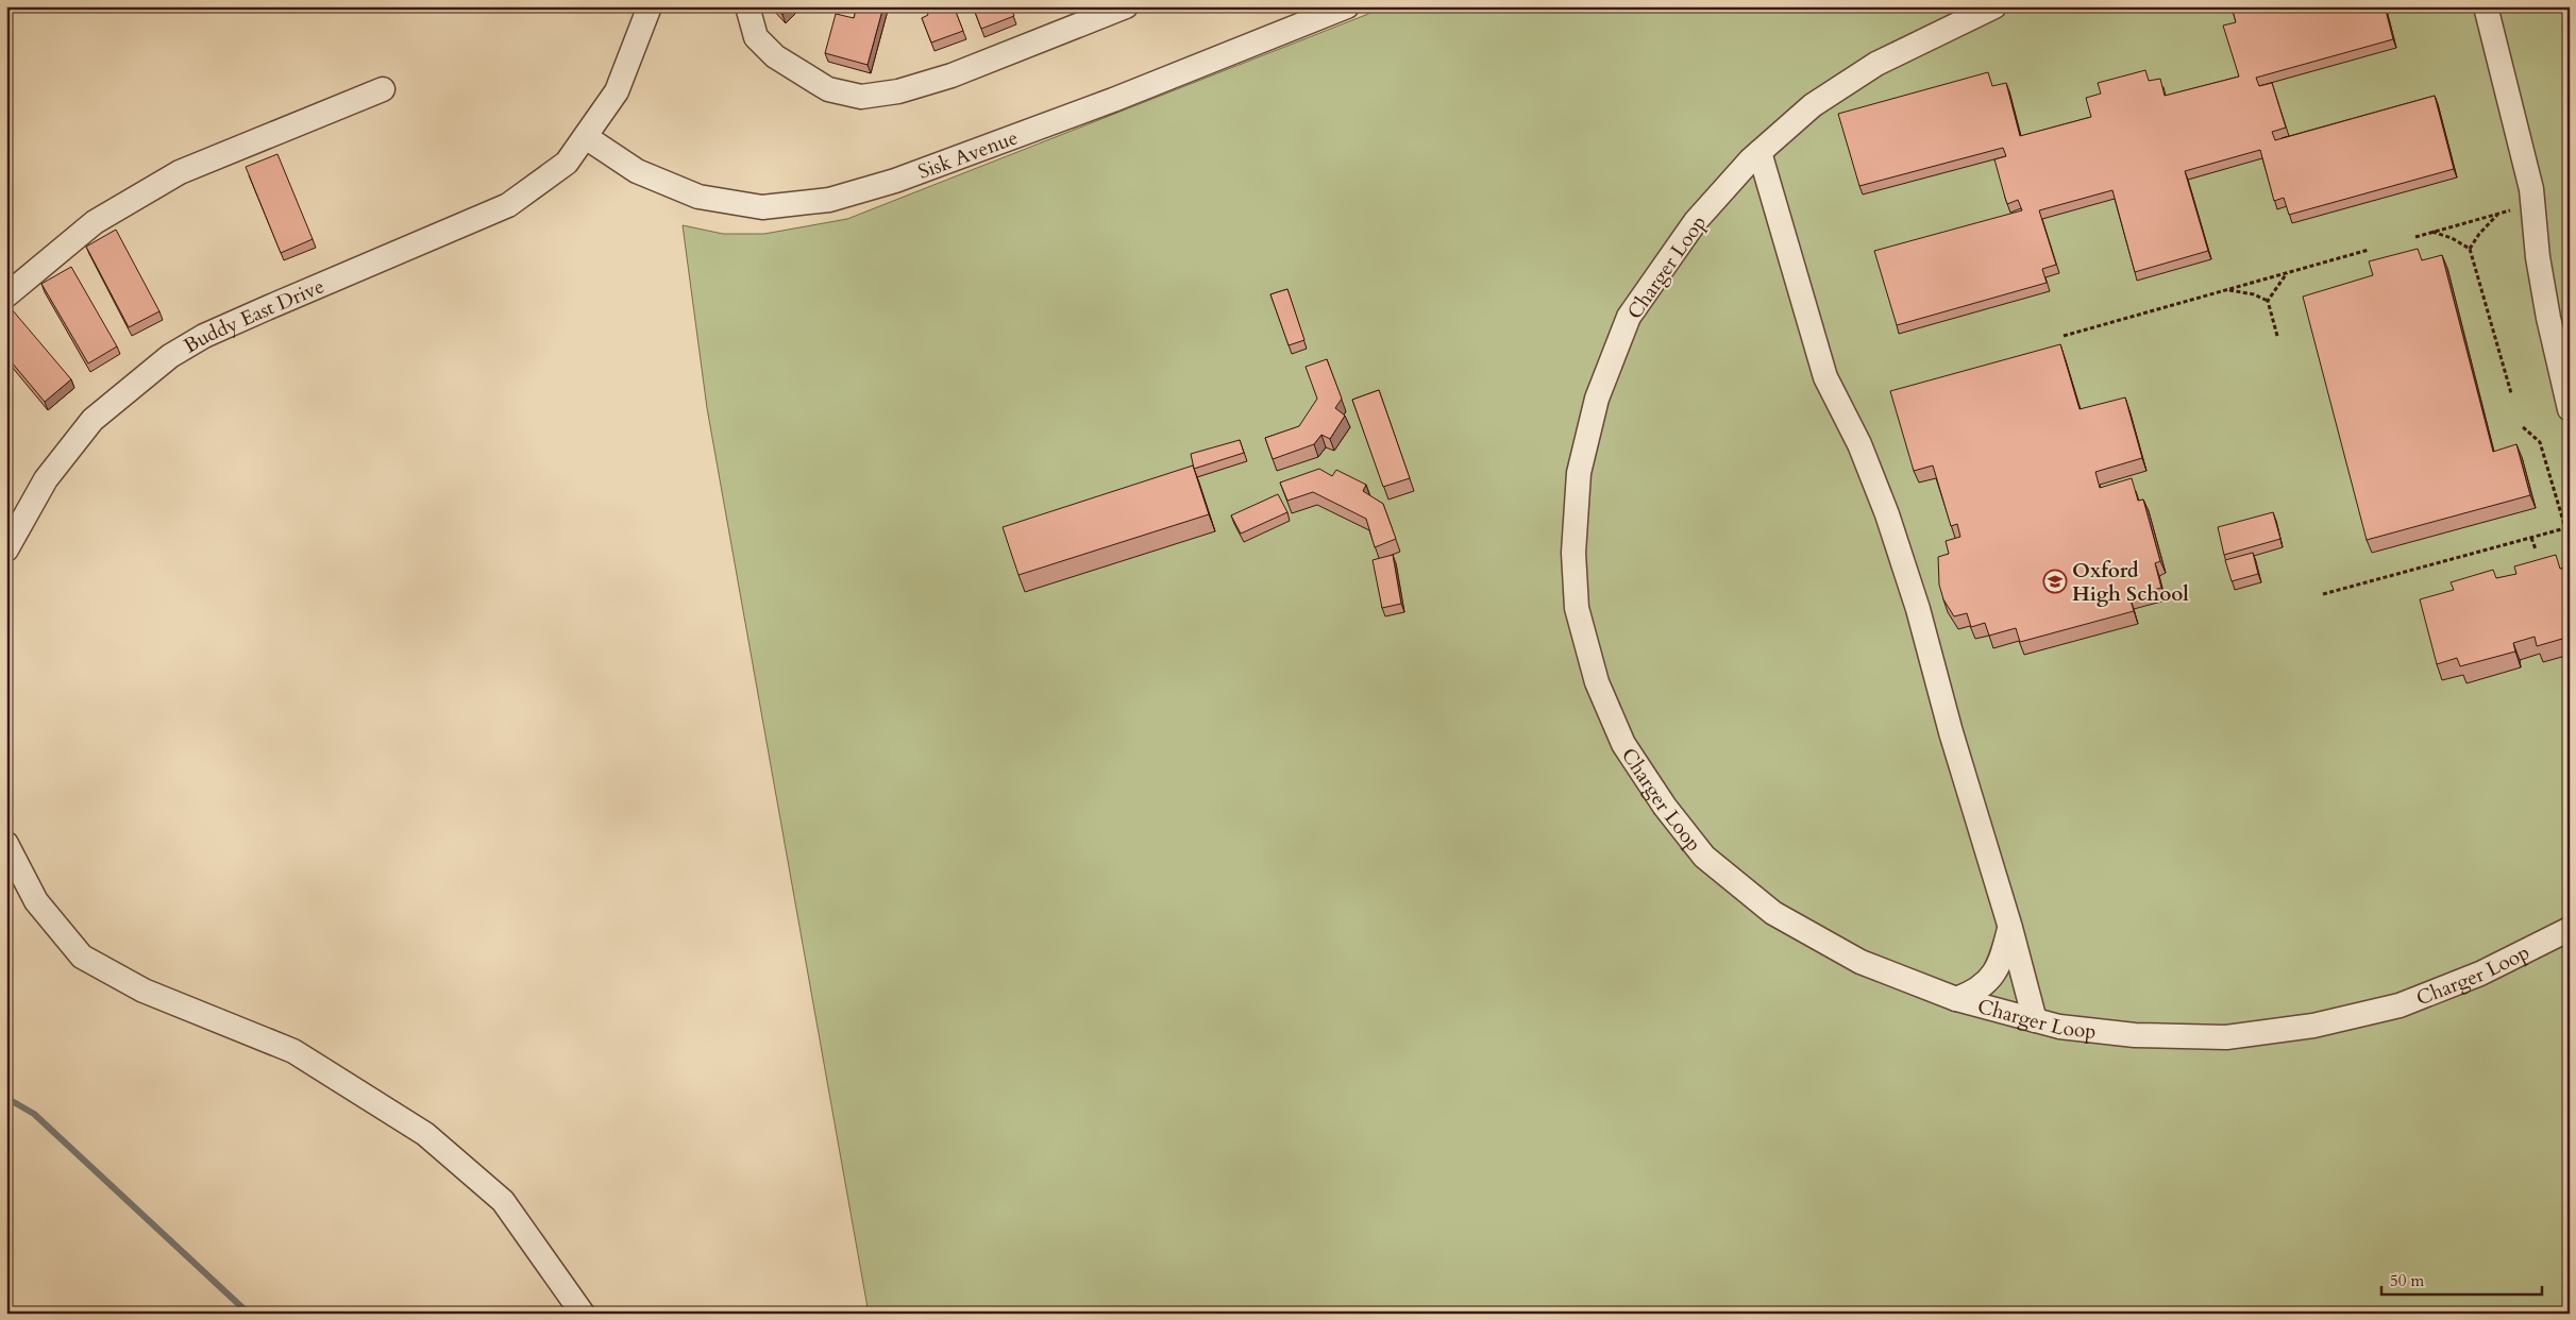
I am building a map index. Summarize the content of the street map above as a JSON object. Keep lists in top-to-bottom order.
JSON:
{
  "streets": {
    "street": ["Sisk Avenue", "Charger Loop", "Buddy East Drive"]
  },
  "crossings": [
    ["Sisk Avenue", "Buddy East Drive"]
  ],
  "places": {
    "school or university": ["Oxford High School"]
  },
  "scale_bar": "50 m"
}
